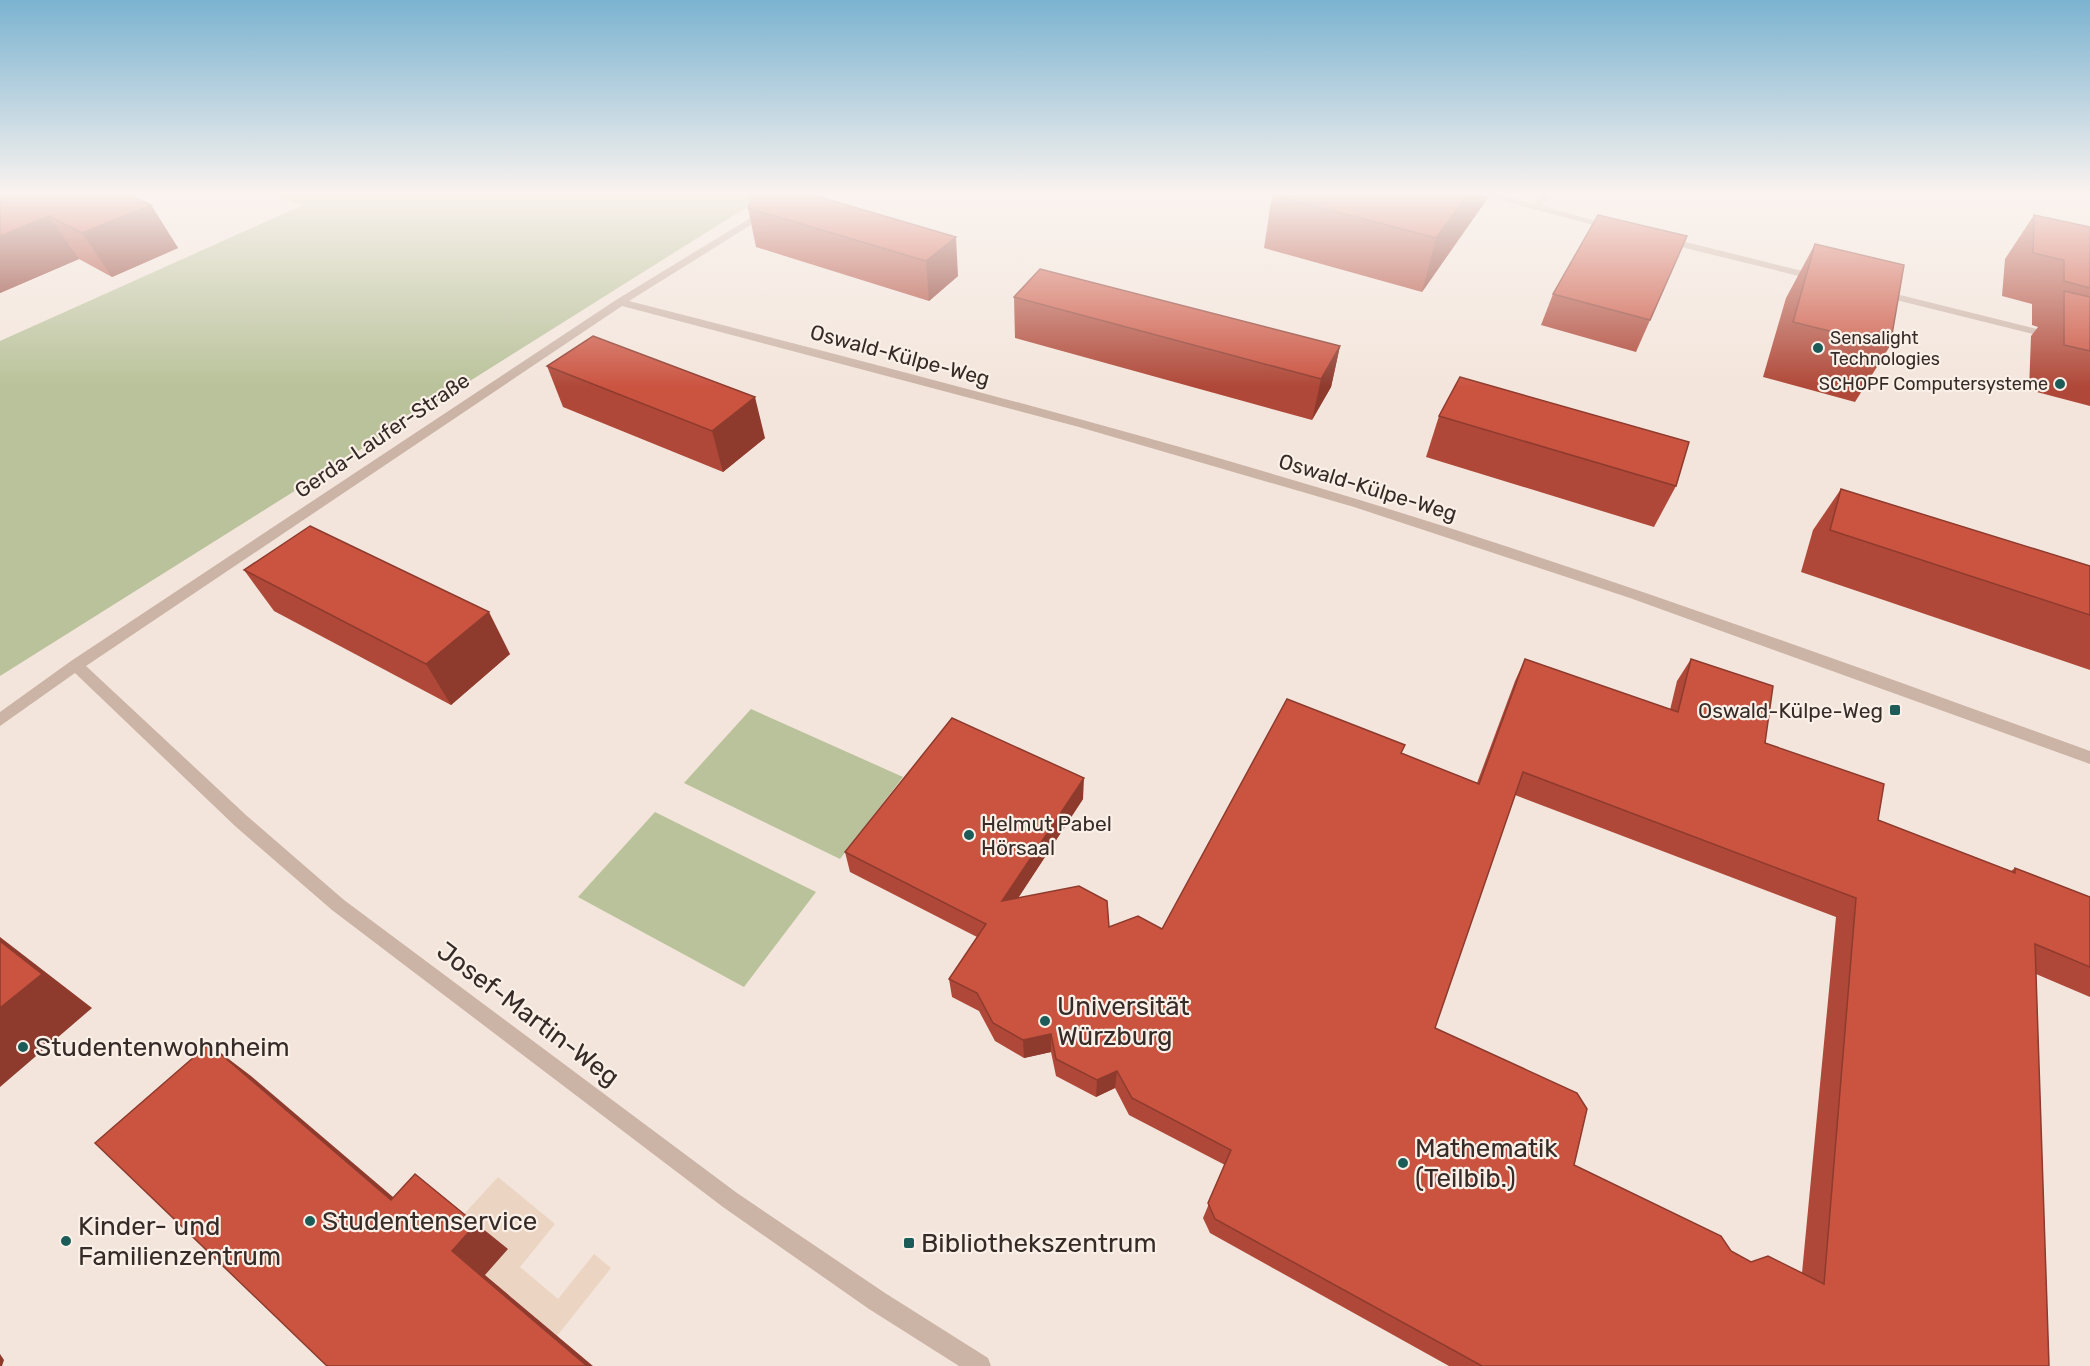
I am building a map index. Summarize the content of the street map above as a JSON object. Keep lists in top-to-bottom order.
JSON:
{
  "streets": {
    "street": ["Oswald-Külpe-Weg", "Gerda-Laufer-Straße", "Josef-Martin-Weg"]
  },
  "crossings": [
    ["Oswald-Külpe-Weg", "Gerda-Laufer-Straße"],
    ["Gerda-Laufer-Straße", "Josef-Martin-Weg"]
  ],
  "places": {
    "other": [
      "Sensalight Technologies",
      "SCHOPF Computersysteme",
      "Helmut Pabel Hörsaal",
      "Universität Würzburg",
      "Studentenwohnheim",
      "Mathematik (Teilbib.)",
      "Studentenservice",
      "Kinder- und Familienzentrum"
    ],
    "transit": ["Oswald-Külpe-Weg", "Bibliothekszentrum"]
  }
}
